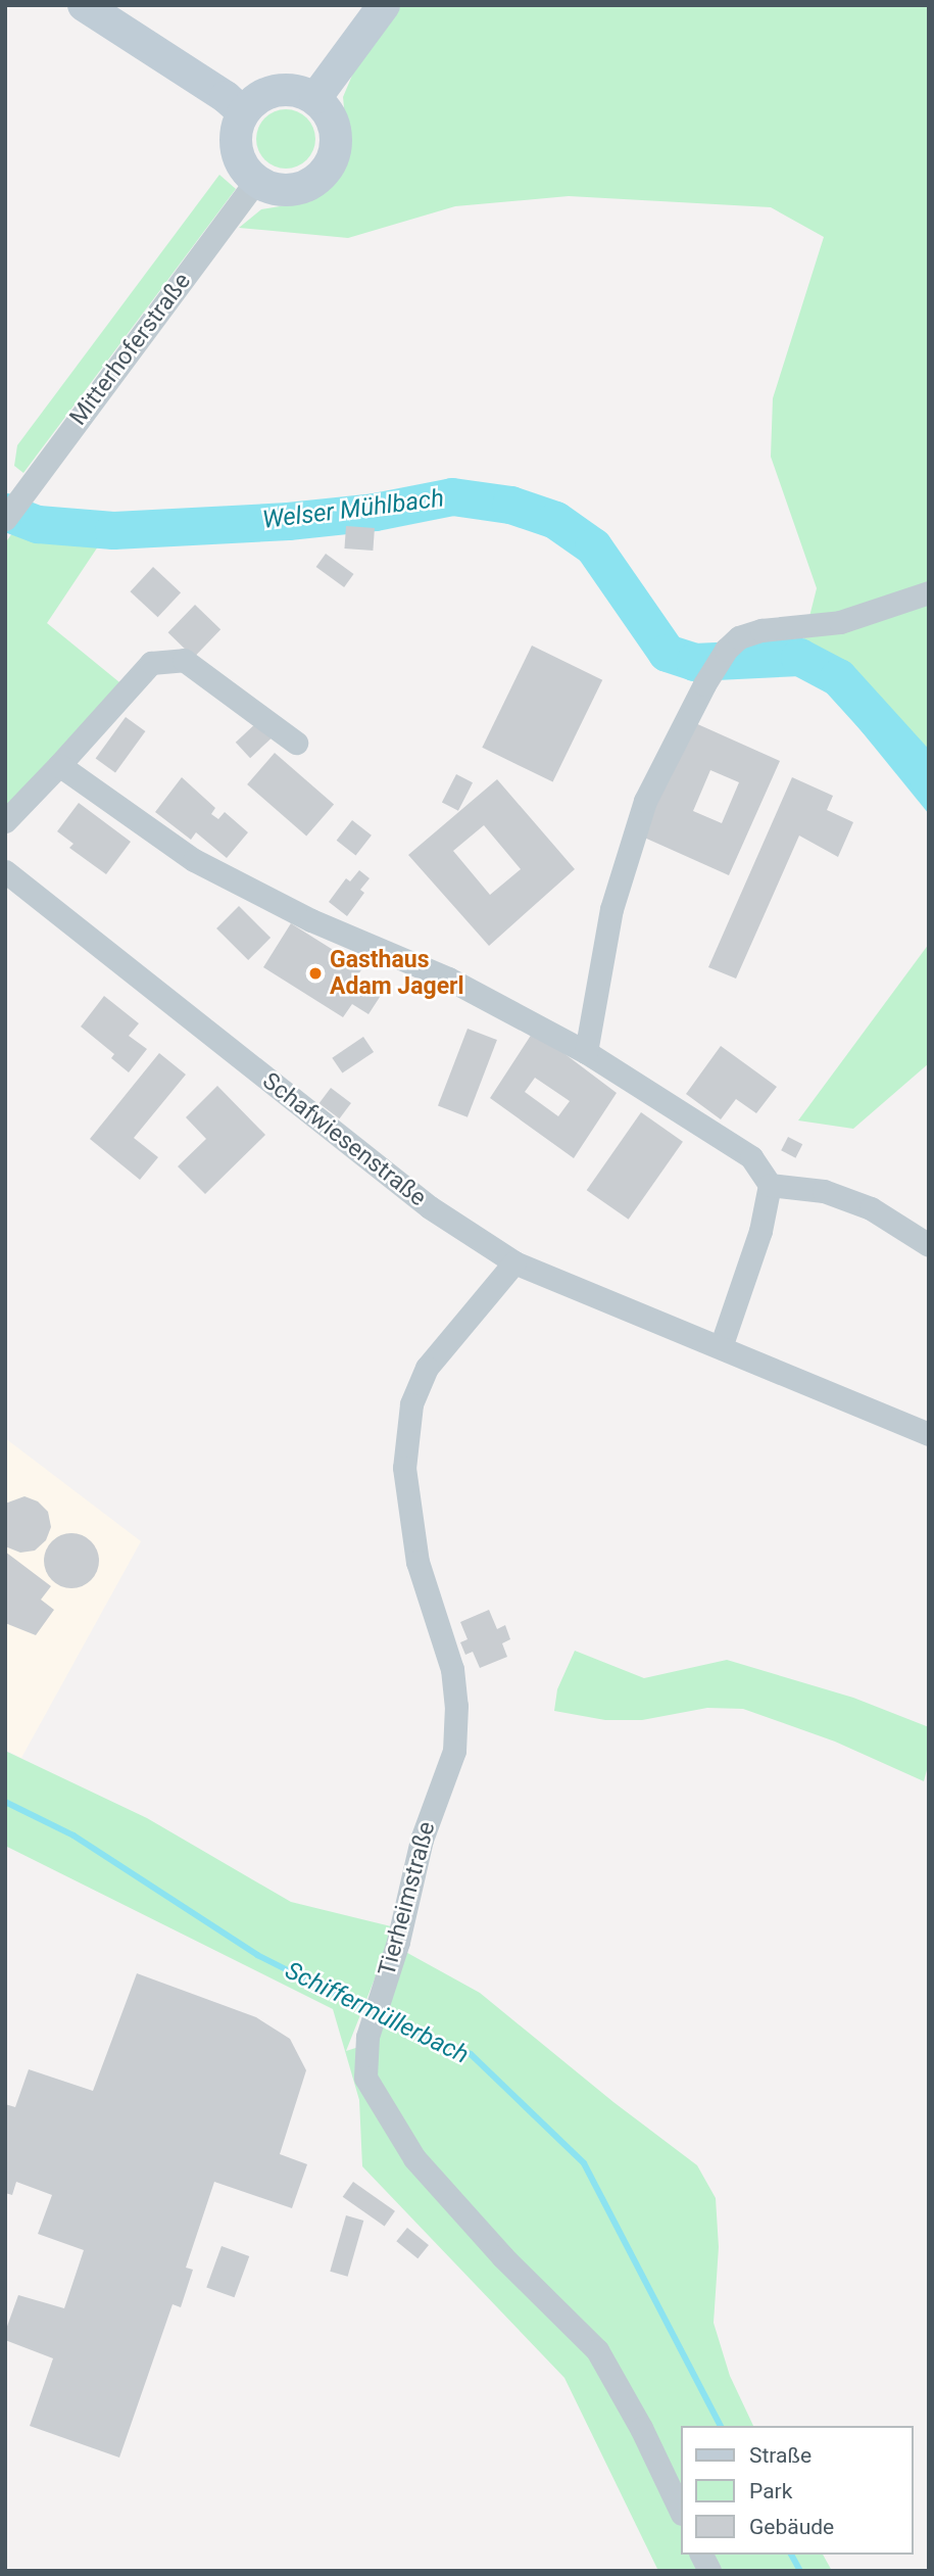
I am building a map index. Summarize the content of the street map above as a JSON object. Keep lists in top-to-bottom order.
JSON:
{
  "streets": {
    "street": ["Mitterhoferstraße", "Schafwiesenstraße", "Tierheimstraße"]
  },
  "crossings": [
    ["Schafwiesenstraße", "Tierheimstraße"]
  ],
  "water": ["Welser Mühlbach", "Schiffermüllerbach"],
  "places": ["Gasthaus Adam Jagerl"],
  "legend": ["Straße", "Park", "Gebäude"]
}
